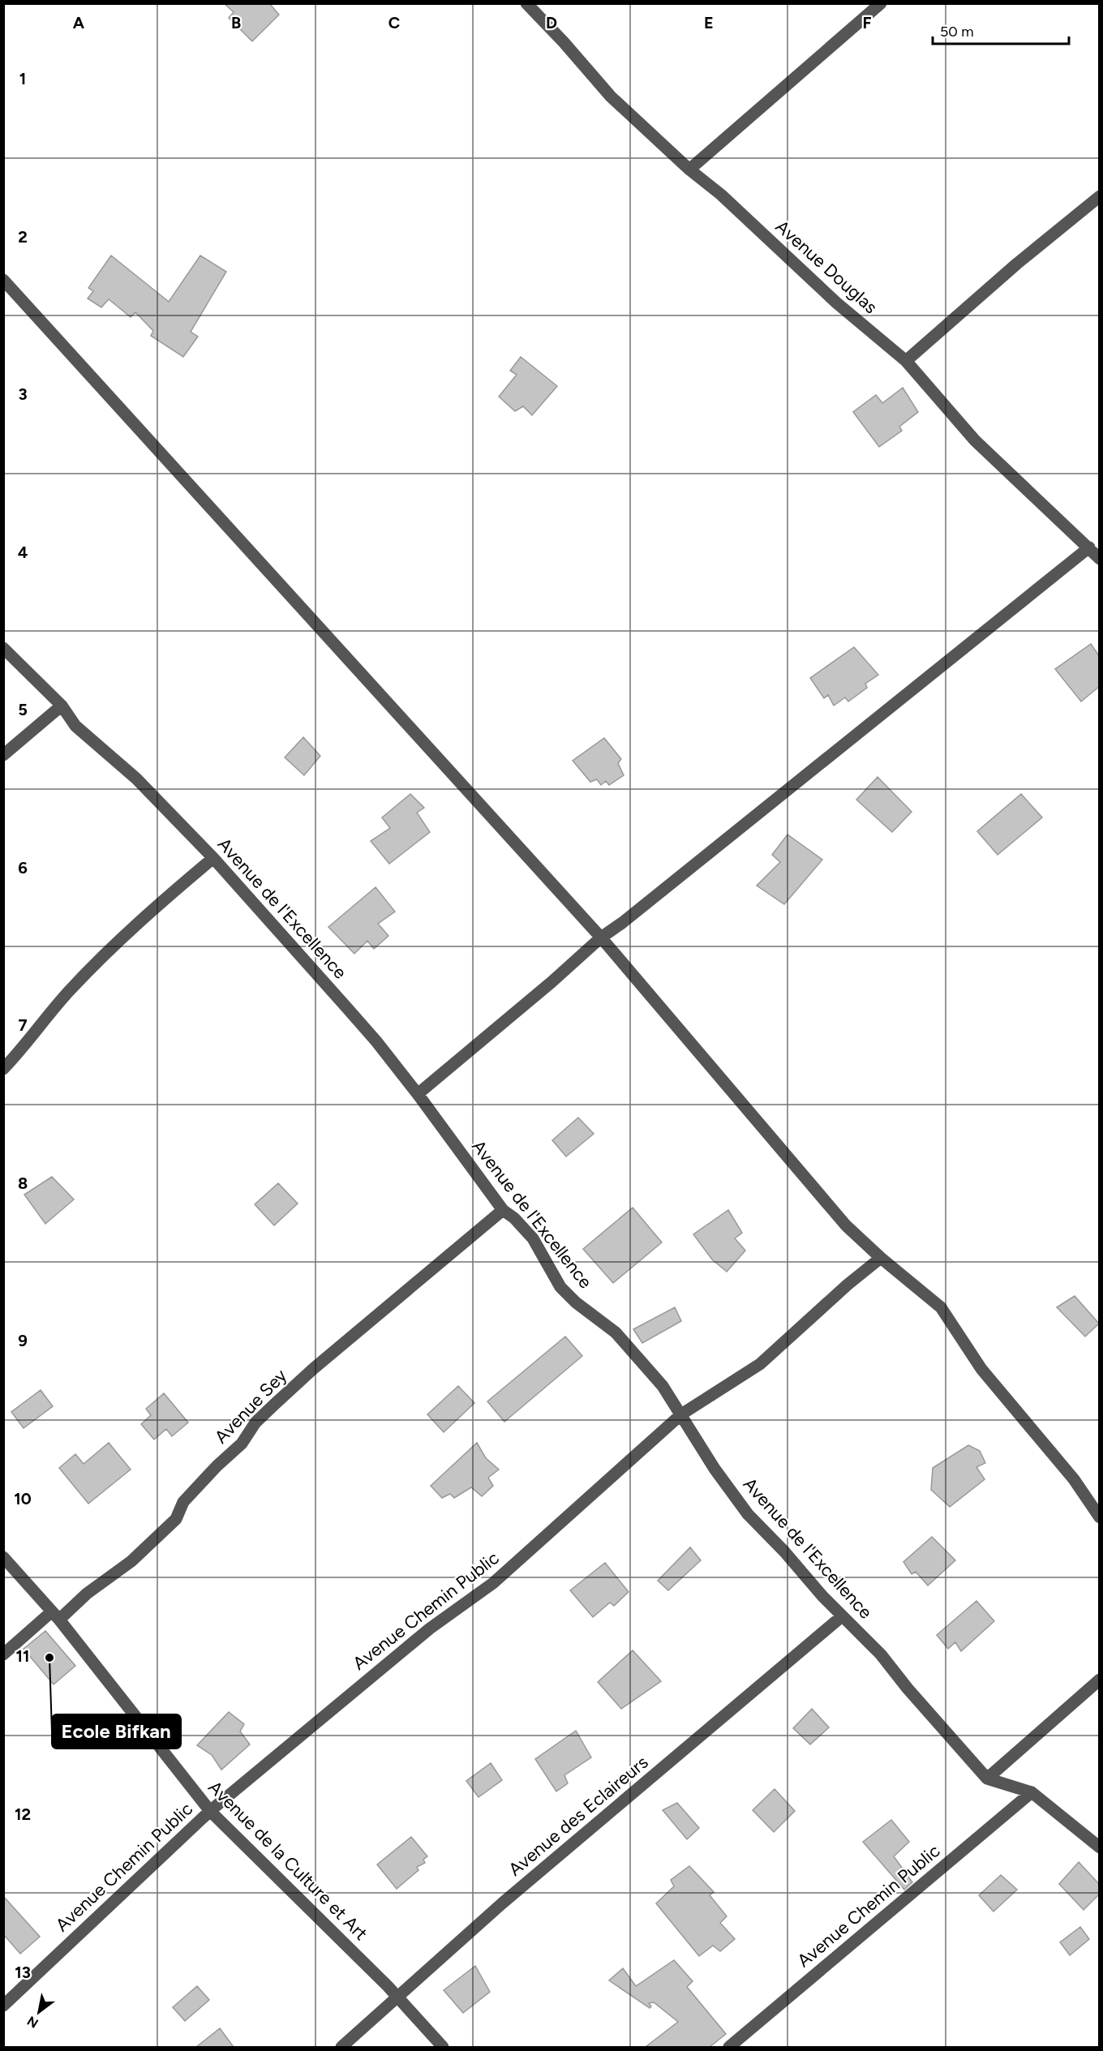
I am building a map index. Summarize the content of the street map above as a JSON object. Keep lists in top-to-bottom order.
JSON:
{
  "streets": {
    "street": [
      "Avenue Douglas",
      "Avenue de l'Excellence",
      "Avenue Sey",
      "Avenue Chemin Public",
      "Avenue des Eclaireurs",
      "Avenue de la Culture et Art"
    ]
  },
  "crossings": [
    ["Avenue de l'Excellence", "Avenue Sey"],
    ["Avenue de l'Excellence", "Avenue Chemin Public"],
    ["Avenue de l'Excellence", "Avenue des Eclaireurs"],
    ["Avenue Sey", "Avenue de la Culture et Art"],
    ["Avenue Chemin Public", "Avenue de la Culture et Art"],
    ["Avenue des Eclaireurs", "Avenue de la Culture et Art"]
  ],
  "places": ["Ecole Bifkan"],
  "scale_bar": "50 m",
  "north": "bottom left",
  "grid": {
    "columns": [
      "A",
      "B",
      "C",
      "D",
      "E",
      "F"
    ],
    "rows": [
      "1",
      "2",
      "3",
      "4",
      "5",
      "6",
      "7",
      "8",
      "9",
      "10",
      "11",
      "12",
      "13"
    ]
  }
}
